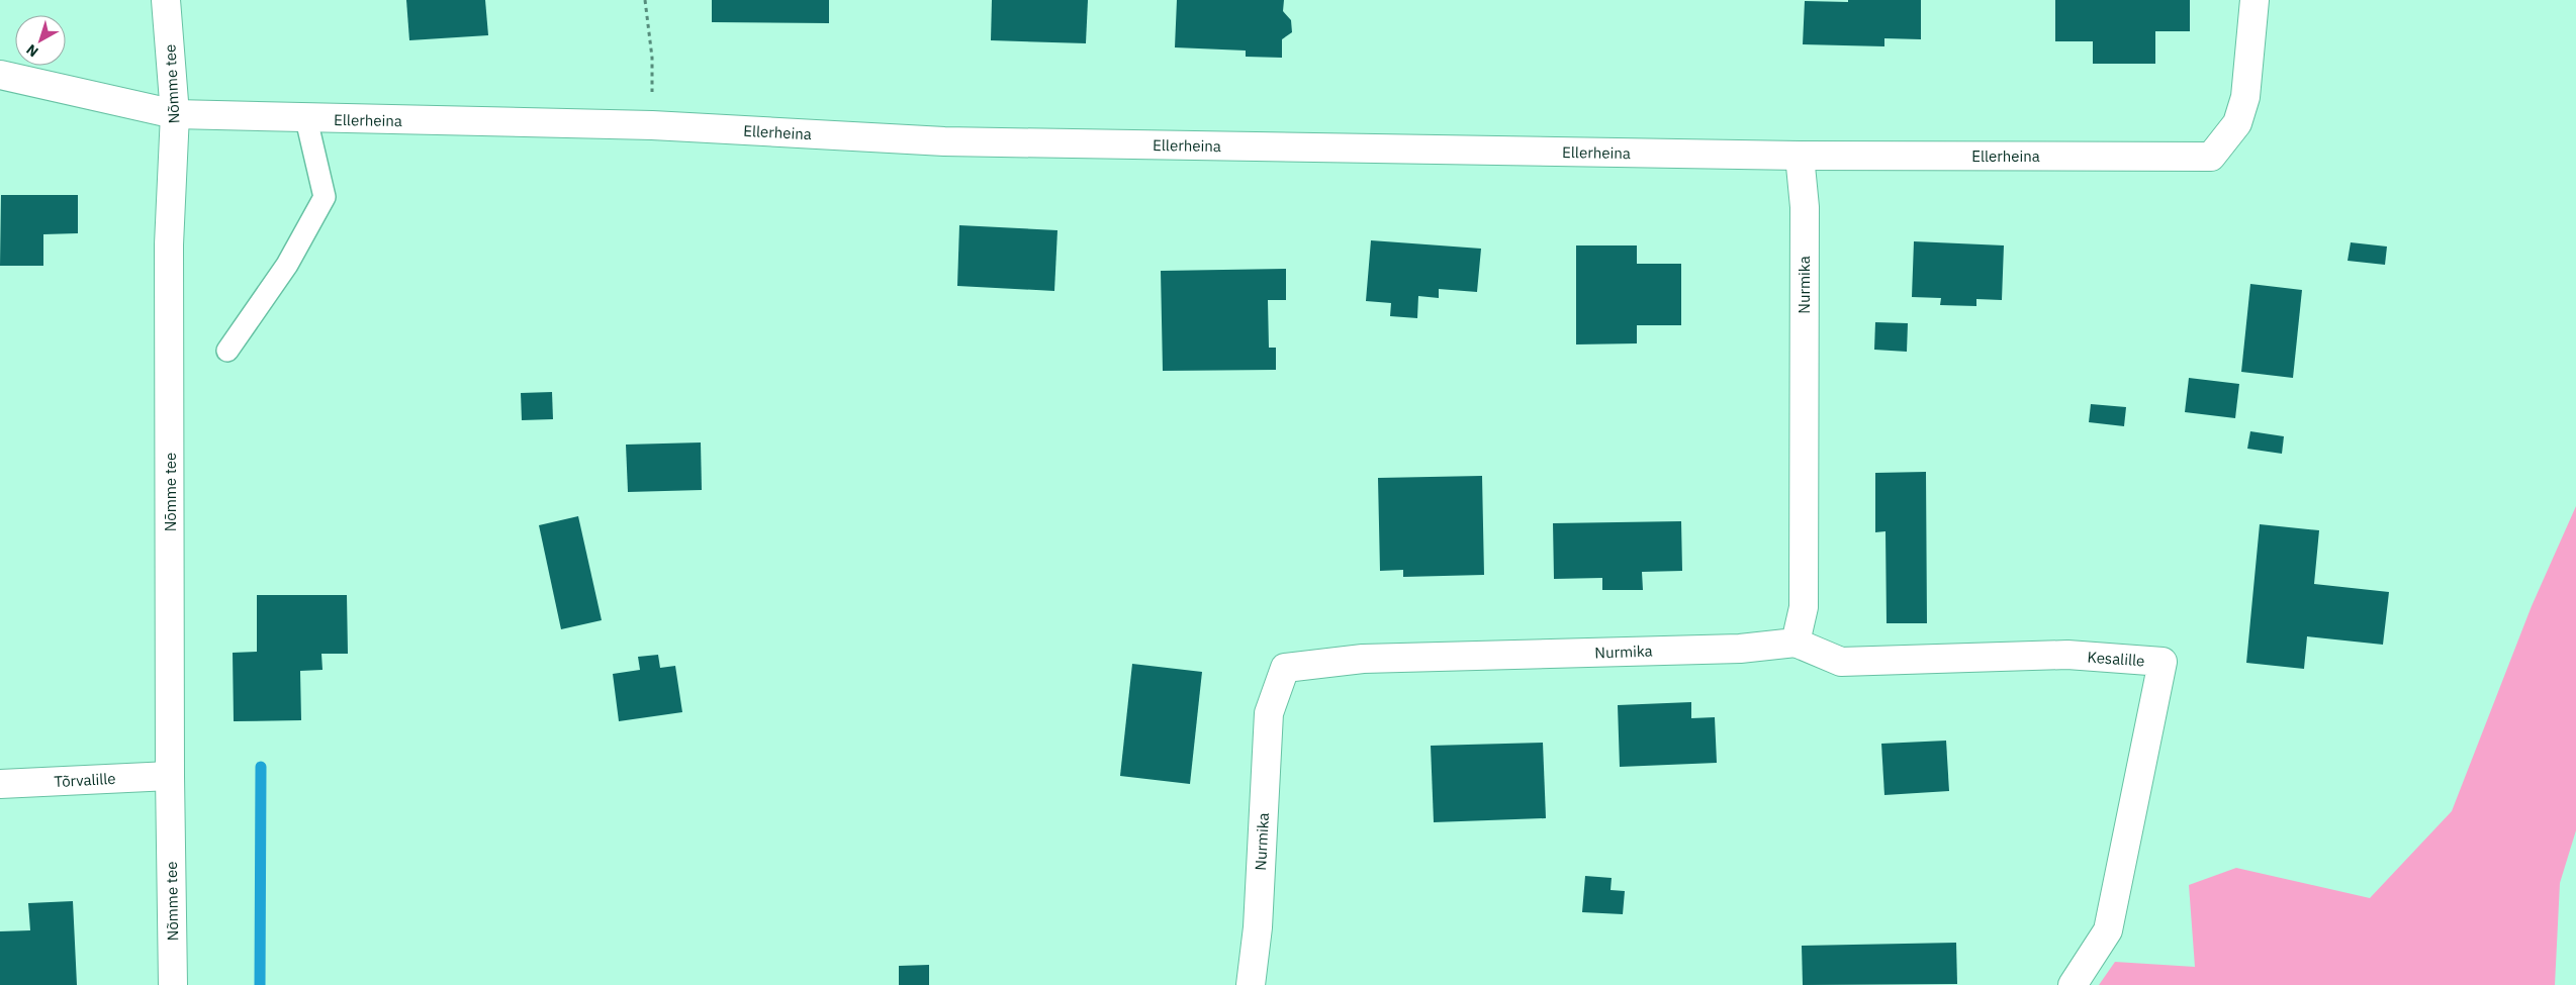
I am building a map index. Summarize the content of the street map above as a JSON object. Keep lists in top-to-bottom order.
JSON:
{
  "streets": {
    "street": [
      "Nõmme tee",
      "Ellerheina",
      "Nurmika",
      "Kesalille",
      "Tõrvalille"
    ]
  },
  "crossings": [
    ["Nõmme tee", "Ellerheina"],
    ["Nõmme tee", "Tõrvalille"],
    ["Ellerheina", "Nurmika"],
    ["Nurmika", "Kesalille"]
  ],
  "north": "bottom left"
}
